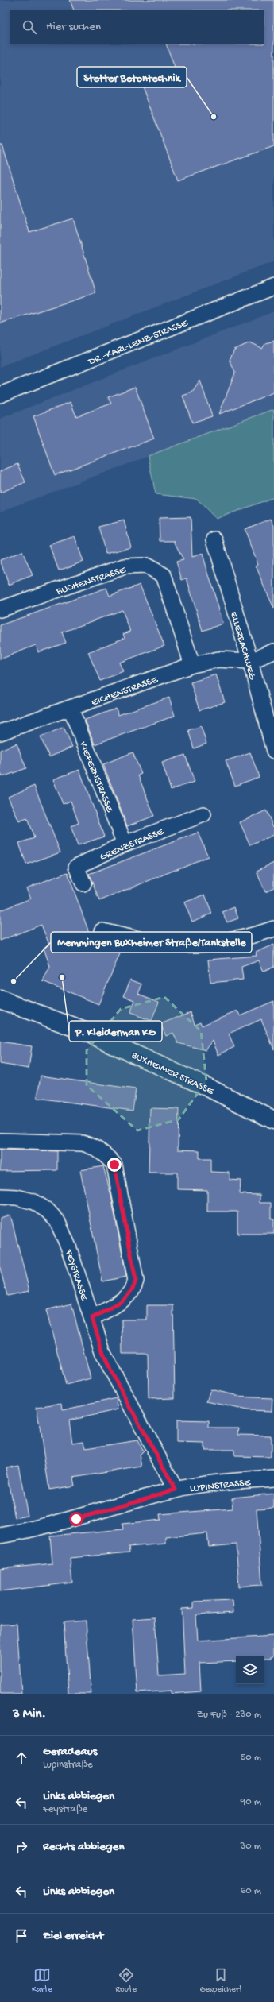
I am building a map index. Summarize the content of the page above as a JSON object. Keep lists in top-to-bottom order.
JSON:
{
  "streets": {
    "main road": ["BUXHEIMER STRASSE"],
    "street": [
      "DR.-KARL-LENZ-STRASSE",
      "BUCHENSTRASSE",
      "ELLERBACHWEG",
      "EICHENSTRASSE",
      "KIEFERNSTRASSE",
      "GRENZSTRASSE",
      "FEYSTRASSE",
      "LUPINSTRASSE"
    ]
  },
  "crossings": [
    ["BUCHENSTRASSE", "EICHENSTRASSE"],
    ["ELLERBACHWEG", "EICHENSTRASSE"],
    ["EICHENSTRASSE", "KIEFERNSTRASSE"],
    ["KIEFERNSTRASSE", "GRENZSTRASSE"],
    ["FEYSTRASSE", "LUPINSTRASSE"]
  ],
  "places": ["Stetter Betontechnik", "P. Kleiderman KG", "Memmingen Buxheimer Straße/Tankstelle"],
  "page": {
    "search": "Hier suchen",
    "heading": ["3 Min.", "Zu Fuß · 230 m"],
    "list": [
      ["Geradeaus", "Lupinstraße", "50 m"],
      ["Links abbiegen", "Feystraße", "90 m"],
      ["Rechts abbiegen", "30 m"],
      ["Links abbiegen", "60 m"],
      "Ziel erreicht"
    ],
    "nav": ["Karte", "Route", "Gespeichert"]
  }
}
